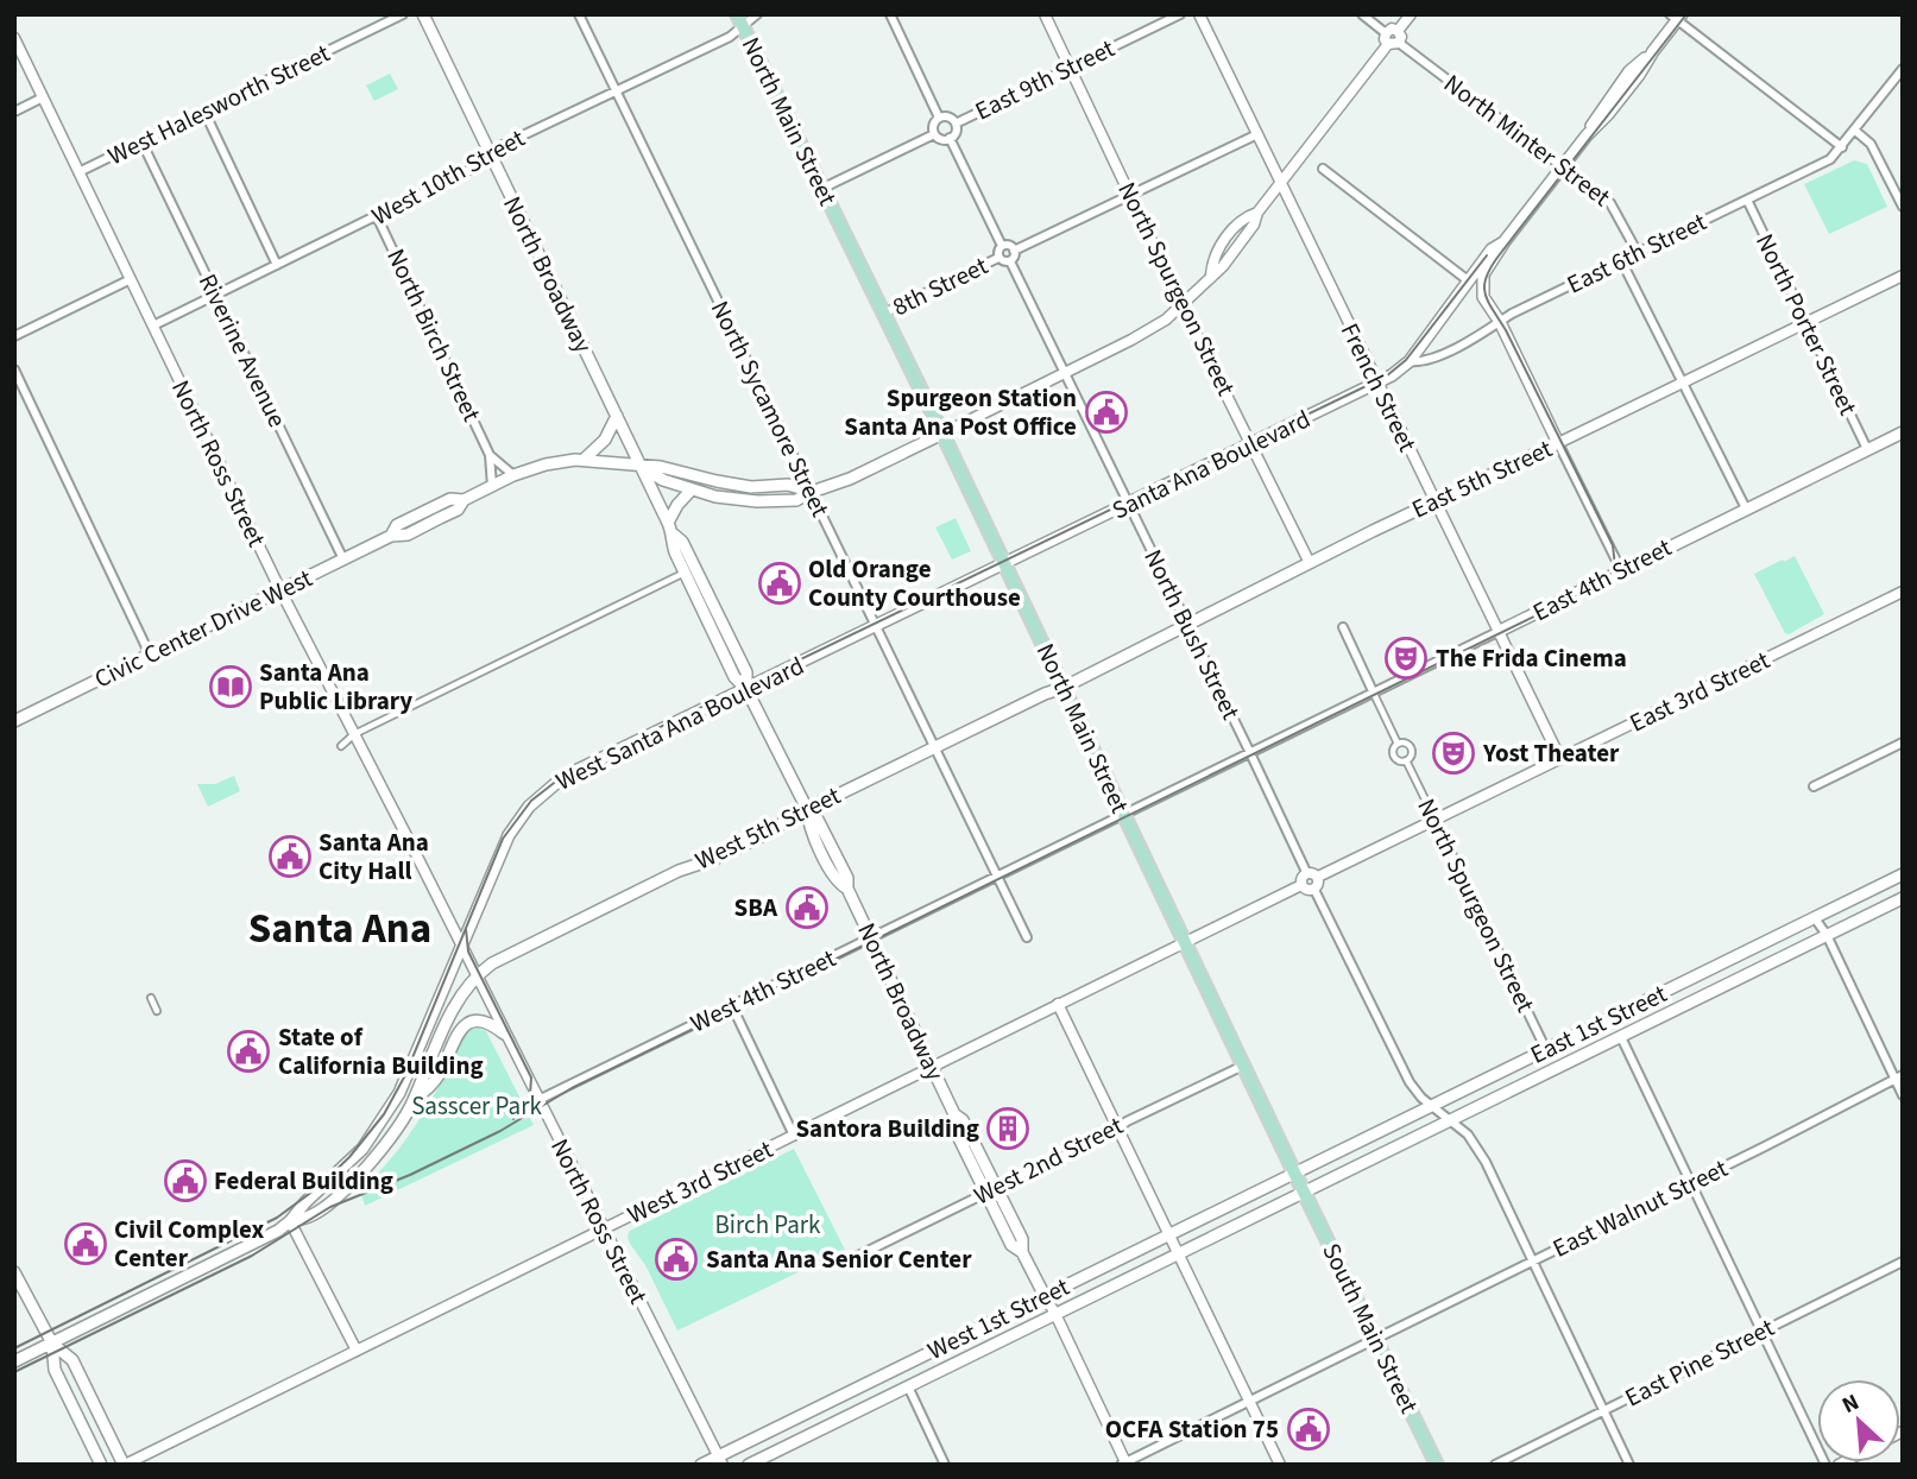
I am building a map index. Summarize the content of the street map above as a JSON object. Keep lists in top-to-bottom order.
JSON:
{
  "streets": {
    "main road": [
      "North Main Street",
      "North Broadway",
      "Santa Ana Boulevard",
      "East 5th Street",
      "East 4th Street",
      "Civic Center Drive West",
      "West Santa Ana Boulevard",
      "West 5th Street",
      "East 1st Street",
      "West 1st Street",
      "South Main Street"
    ],
    "street": [
      "East 9th Street",
      "West Halesworth Street",
      "North Minter Street",
      "West 10th Street",
      "East 6th Street",
      "8th Street",
      "North Spurgeon Street",
      "North Porter Street",
      "North Birch Street",
      "Riverine Avenue",
      "French Street",
      "North Sycamore Street",
      "North Ross Street",
      "North Bush Street",
      "East 3rd Street",
      "West 4th Street",
      "West 2nd Street",
      "West 3rd Street",
      "East Walnut Street",
      "East Pine Street"
    ]
  },
  "crossings": [
    ["East 9th Street", "North Spurgeon Street"],
    ["West Halesworth Street", "Riverine Avenue"],
    ["West Halesworth Street", "North Ross Street"],
    ["North Main Street", "West 10th Street"],
    ["North Main Street", "8th Street"],
    ["North Main Street", "East 5th Street"],
    ["North Main Street", "East 4th Street"],
    ["North Main Street", "Civic Center Drive West"],
    ["North Main Street", "West Santa Ana Boulevard"],
    ["North Main Street", "West 5th Street"],
    ["North Main Street", "West 4th Street"],
    ["North Main Street", "East 1st Street"],
    ["North Main Street", "West 2nd Street"],
    ["North Main Street", "West 3rd Street"],
    ["North Main Street", "West 1st Street"],
    ["North Main Street", "South Main Street"],
    ["North Minter Street", "East 6th Street"],
    ["West 10th Street", "North Broadway"],
    ["West 10th Street", "North Birch Street"],
    ["West 10th Street", "Riverine Avenue"],
    ["West 10th Street", "North Sycamore Street"],
    ["West 10th Street", "North Ross Street"],
    ["East 6th Street", "North Porter Street"],
    ["East 6th Street", "Santa Ana Boulevard"],
    ["North Broadway", "Civic Center Drive West"],
    ["North Broadway", "West Santa Ana Boulevard"],
    ["North Broadway", "West 5th Street"],
    ["North Broadway", "West 4th Street"],
    ["North Broadway", "West 2nd Street"],
    ["North Broadway", "West 3rd Street"],
    ["North Broadway", "West 1st Street"],
    ["8th Street", "North Spurgeon Street"],
    ["8th Street", "French Street"],
    ["8th Street", "North Bush Street"],
    ["North Spurgeon Street", "Santa Ana Boulevard"],
    ["North Spurgeon Street", "East 5th Street"],
    ["North Spurgeon Street", "East 4th Street"],
    ["North Spurgeon Street", "East 3rd Street"],
    ["North Spurgeon Street", "East 1st Street"],
    ["North Porter Street", "East 5th Street"],
    ["North Porter Street", "East 4th Street"],
    ["North Birch Street", "Civic Center Drive West"],
    ["Riverine Avenue", "Civic Center Drive West"],
    ["French Street", "Santa Ana Boulevard"],
    ["French Street", "East 5th Street"],
    ["French Street", "East 4th Street"],
    ["French Street", "East 3rd Street"],
    ["North Sycamore Street", "Civic Center Drive West"],
    ["North Sycamore Street", "West Santa Ana Boulevard"],
    ["North Sycamore Street", "West 5th Street"],
    ["North Sycamore Street", "West 4th Street"],
    ["North Ross Street", "Civic Center Drive West"],
    ["North Ross Street", "West Santa Ana Boulevard"],
    ["North Ross Street", "West 5th Street"],
    ["North Ross Street", "West 4th Street"],
    ["North Ross Street", "West 3rd Street"],
    ["North Ross Street", "West 1st Street"],
    ["Santa Ana Boulevard", "North Bush Street"],
    ["Santa Ana Boulevard", "West Santa Ana Boulevard"],
    ["East 5th Street", "North Bush Street"],
    ["East 5th Street", "West 5th Street"],
    ["East 4th Street", "North Bush Street"],
    ["East 4th Street", "West 4th Street"],
    ["North Bush Street", "East 3rd Street"],
    ["West Santa Ana Boulevard", "West 5th Street"],
    ["East 1st Street", "West 1st Street"],
    ["East 1st Street", "South Main Street"],
    ["East Walnut Street", "South Main Street"],
    ["West 1st Street", "South Main Street"]
  ],
  "districts": ["Santa Ana"],
  "parks": ["Sasscer Park", "Birch Park"],
  "places": {
    "public building": [
      "Spurgeon Station Santa Ana Post Office",
      "Old Orange County Courthouse",
      "Santa Ana City Hall",
      "SBA",
      "State of California Building",
      "Federal Building",
      "Civil Complex Center",
      "Santa Ana Senior Center",
      "OCFA Station 75"
    ],
    "theatre": ["The Frida Cinema", "Yost Theater"],
    "library": ["Santa Ana Public Library"],
    "building": ["Santora Building"]
  },
  "north": "top left"
}
